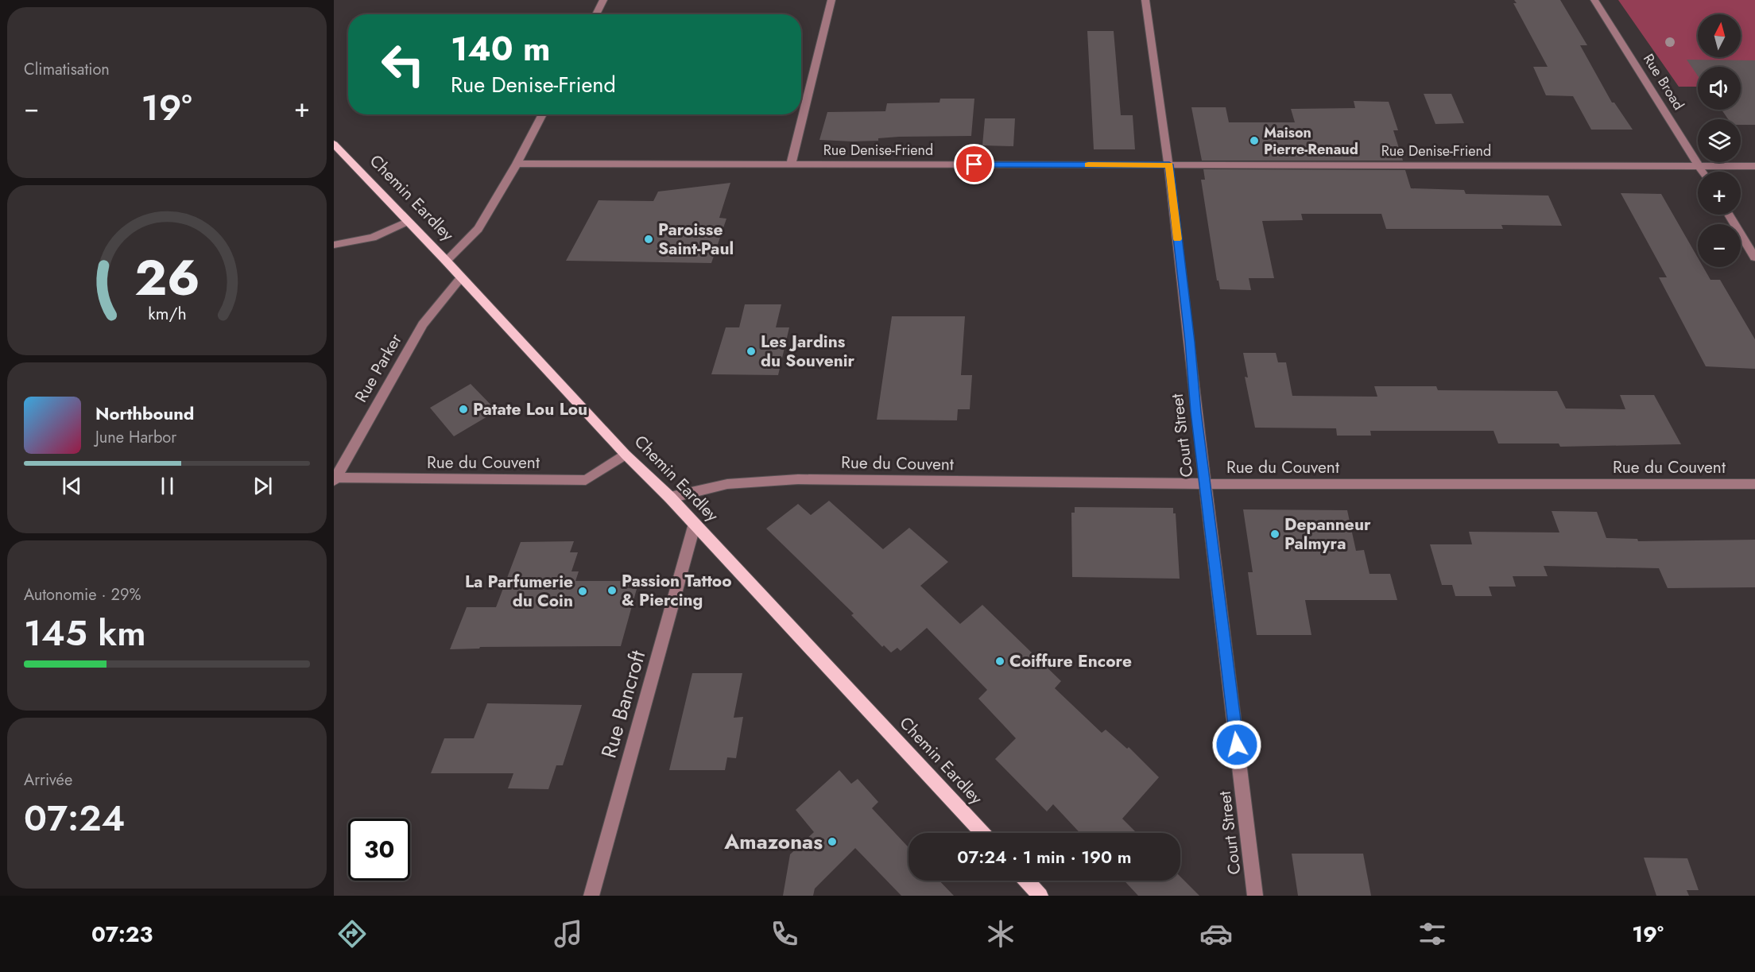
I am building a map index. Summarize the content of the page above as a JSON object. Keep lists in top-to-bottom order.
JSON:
{
  "streets": {
    "main road": ["Chemin Eardley"],
    "street": [
      "Rue Broad",
      "Rue Denise-Friend",
      "Rue Parker",
      "Court Street",
      "Rue du Couvent",
      "Rue Bancroft"
    ]
  },
  "crossings": [
    ["Rue Broad", "Rue Denise-Friend"],
    ["Rue Denise-Friend", "Court Street"],
    ["Chemin Eardley", "Rue Parker"],
    ["Chemin Eardley", "Rue du Couvent"],
    ["Chemin Eardley", "Rue Bancroft"],
    ["Rue Parker", "Rue du Couvent"],
    ["Court Street", "Rue du Couvent"]
  ],
  "places": [
    "Maison Pierre-Renaud",
    "Paroisse Saint-Paul",
    "Les Jardins du Souvenir",
    "Patate Lou Lou",
    "Depanneur Palmyra",
    "Passion Tattoo & Piercing",
    "La Parfumerie du Coin",
    "Coiffure Encore",
    "Amazonas"
  ],
  "north": "top",
  "page": {
    "tile": [
      "Climatisation",
      ["Autonomie · 29%", "145 km"],
      ["Arrivée", "07:24"]
    ],
    "map_buttons": ["+", "−"],
    "turn": ["140 m", "Rue Denise-Friend"],
    "heat": ["−", "19°", "+"],
    "song": ["Northbound", "June Harbor"],
    "limit": "30",
    "trip": "07:24 · 1 min · 190 m",
    "tabs": ["07:23", "19°"],
    "gauge": ["26", "km/h"]
  }
}
